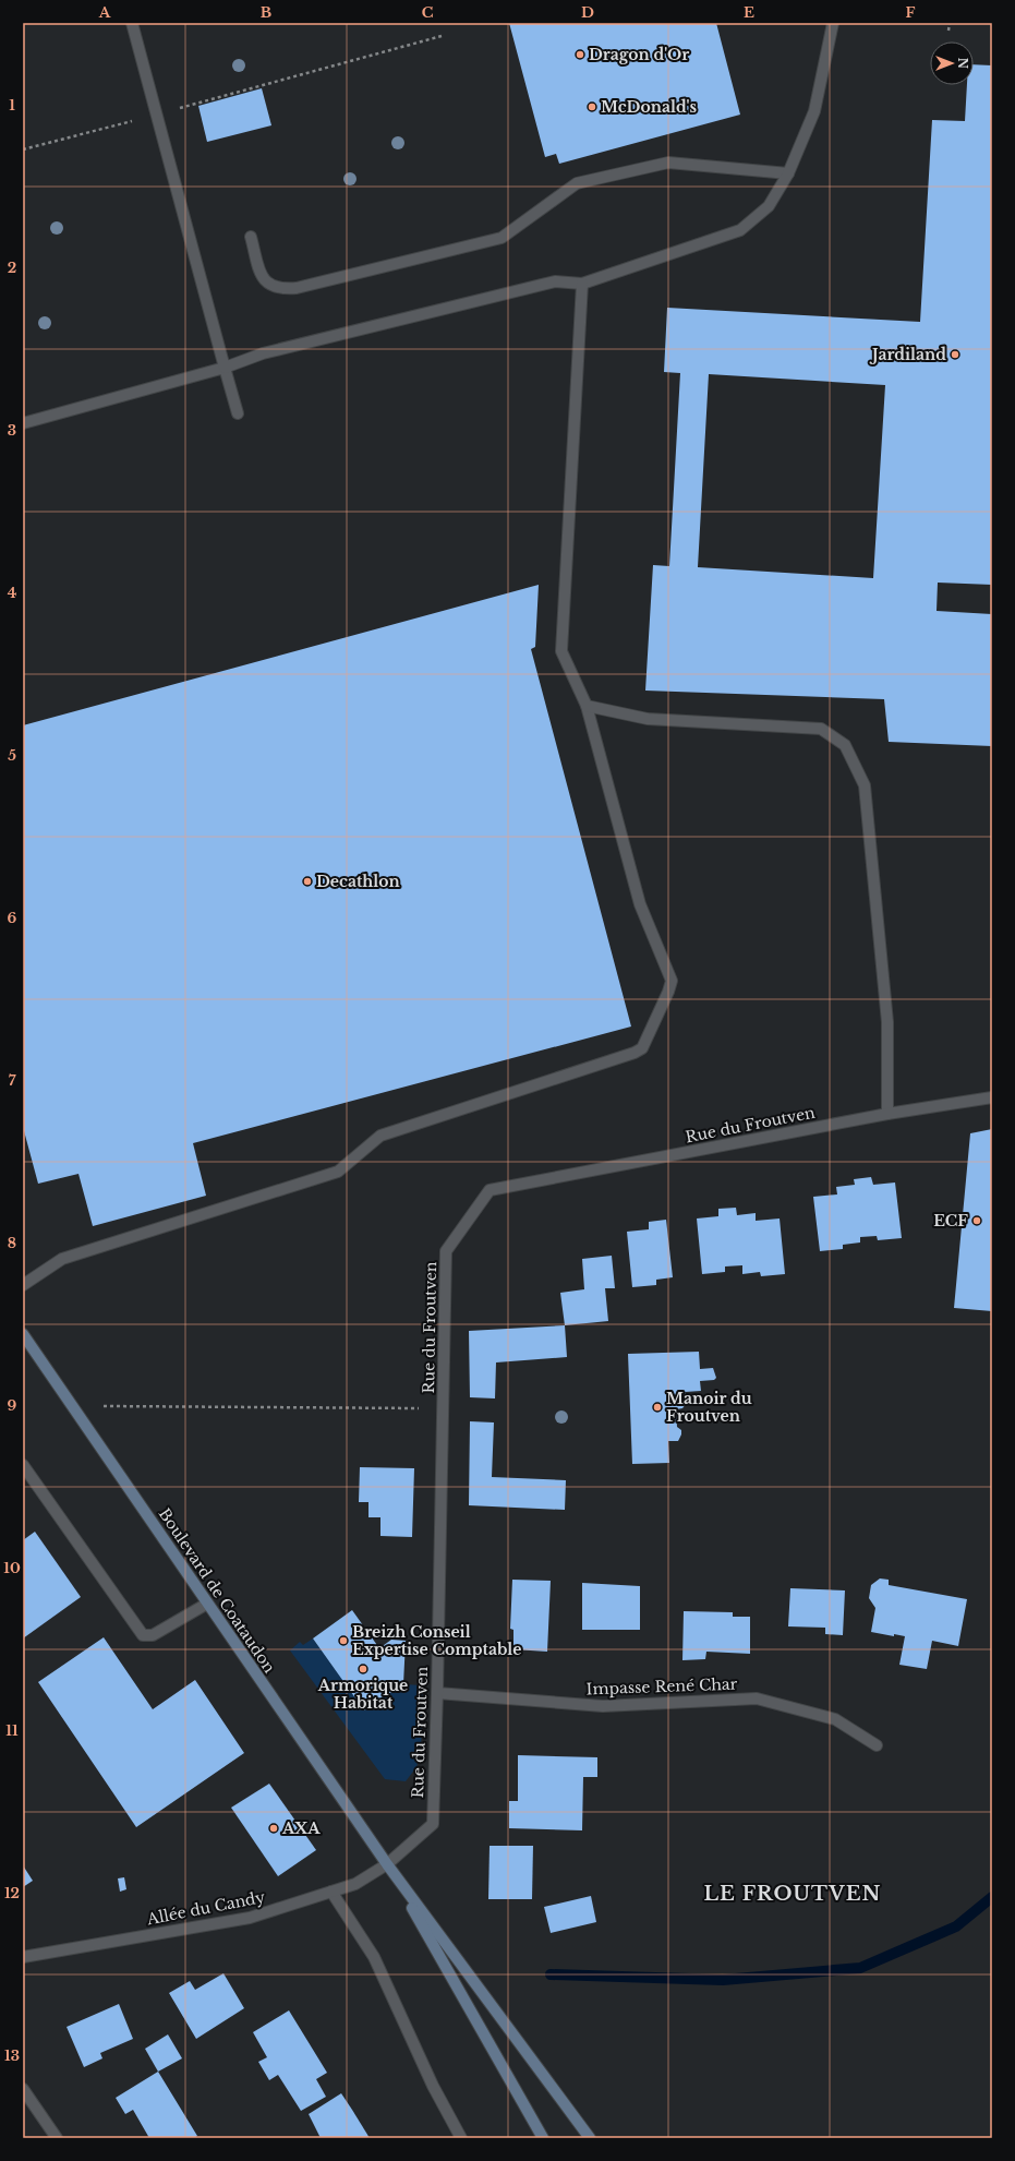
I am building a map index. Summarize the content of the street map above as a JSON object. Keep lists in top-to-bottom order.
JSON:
{
  "streets": {
    "main road": ["Boulevard de Coataudon"],
    "street": ["Rue du Froutven", "Impasse René Char", "Allée du Candy"]
  },
  "crossings": [
    ["Rue du Froutven", "Boulevard de Coataudon"],
    ["Rue du Froutven", "Impasse René Char"],
    ["Rue du Froutven", "Allée du Candy"],
    ["Boulevard de Coataudon", "Allée du Candy"]
  ],
  "districts": ["LE FROUTVEN"],
  "places": [
    "Dragon d'Or",
    "McDonald's",
    "Jardiland",
    "Decathlon",
    "ECF",
    "Manoir du Froutven",
    "Breizh Conseil Expertise Comptable",
    "Armorique Habitat",
    "AXA"
  ],
  "north": "right",
  "grid": {
    "columns": [
      "A",
      "B",
      "C",
      "D",
      "E",
      "F"
    ],
    "rows": [
      "1",
      "2",
      "3",
      "4",
      "5",
      "6",
      "7",
      "8",
      "9",
      "10",
      "11",
      "12",
      "13"
    ]
  }
}
